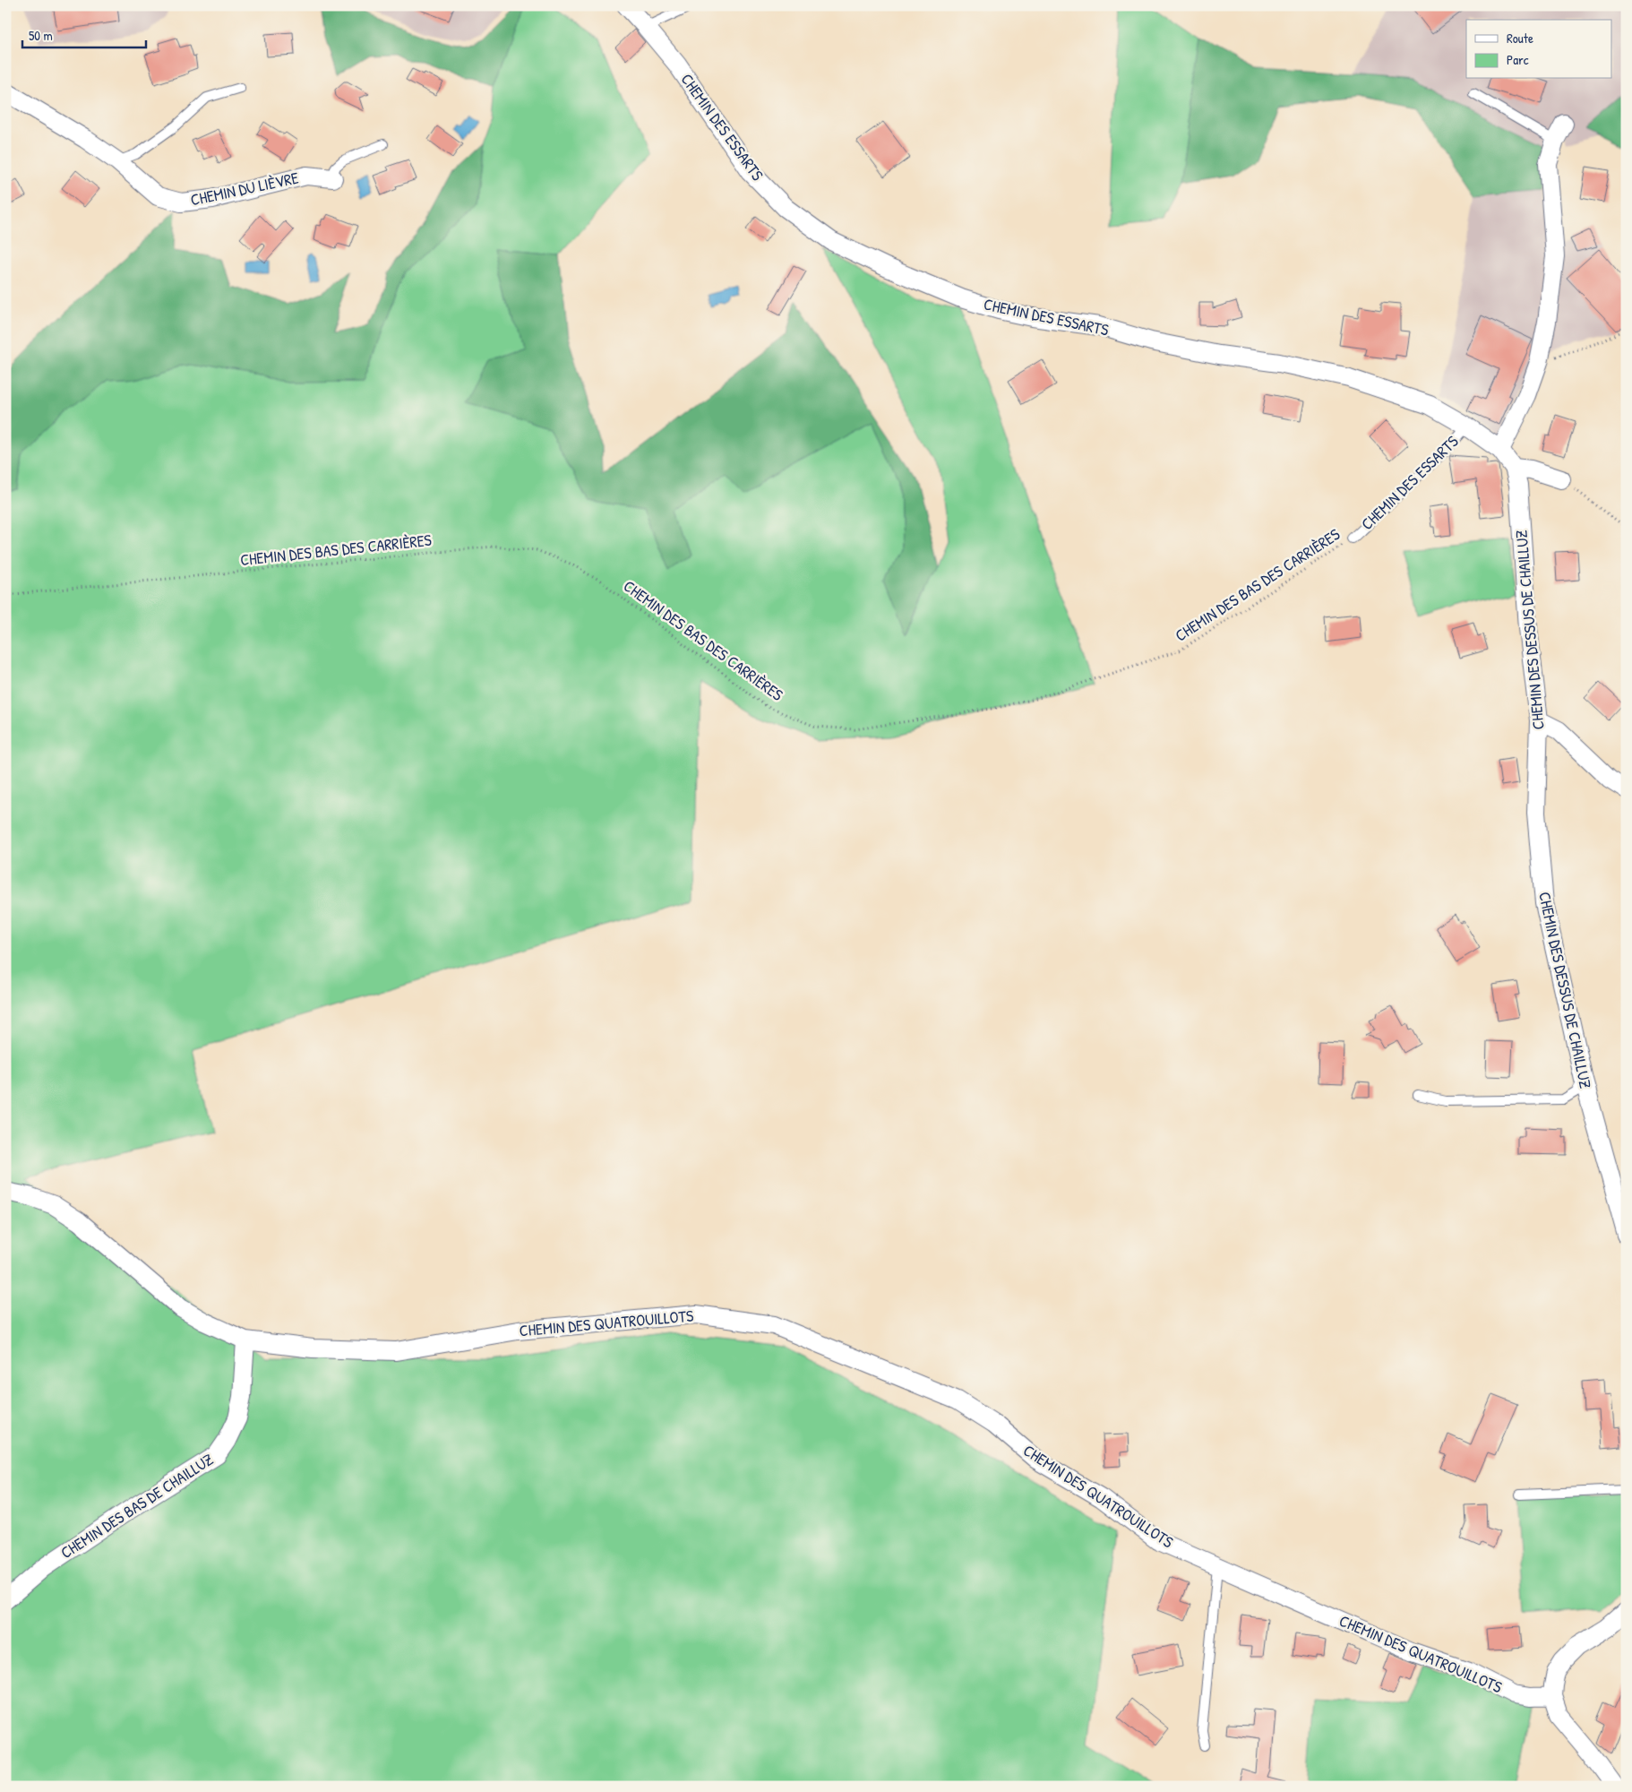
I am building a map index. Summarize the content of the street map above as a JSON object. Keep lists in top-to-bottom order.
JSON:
{
  "streets": {
    "street": [
      "CHEMIN DES ESSARTS",
      "CHEMIN DU LIÈVRE",
      "CHEMIN DES DESSUS DE CHAILLUZ",
      "CHEMIN DES QUATROUILLOTS",
      "CHEMIN DES BAS DE CHAILLUZ"
    ],
    "path": ["CHEMIN DES BAS DES CARRIÈRES"]
  },
  "crossings": [
    ["CHEMIN DES ESSARTS", "CHEMIN DES BAS DES CARRIÈRES"],
    ["CHEMIN DES ESSARTS", "CHEMIN DES DESSUS DE CHAILLUZ"],
    ["CHEMIN DES QUATROUILLOTS", "CHEMIN DES BAS DE CHAILLUZ"]
  ],
  "legend": ["Route", "Parc"],
  "scale_bar": "50 m"
}
